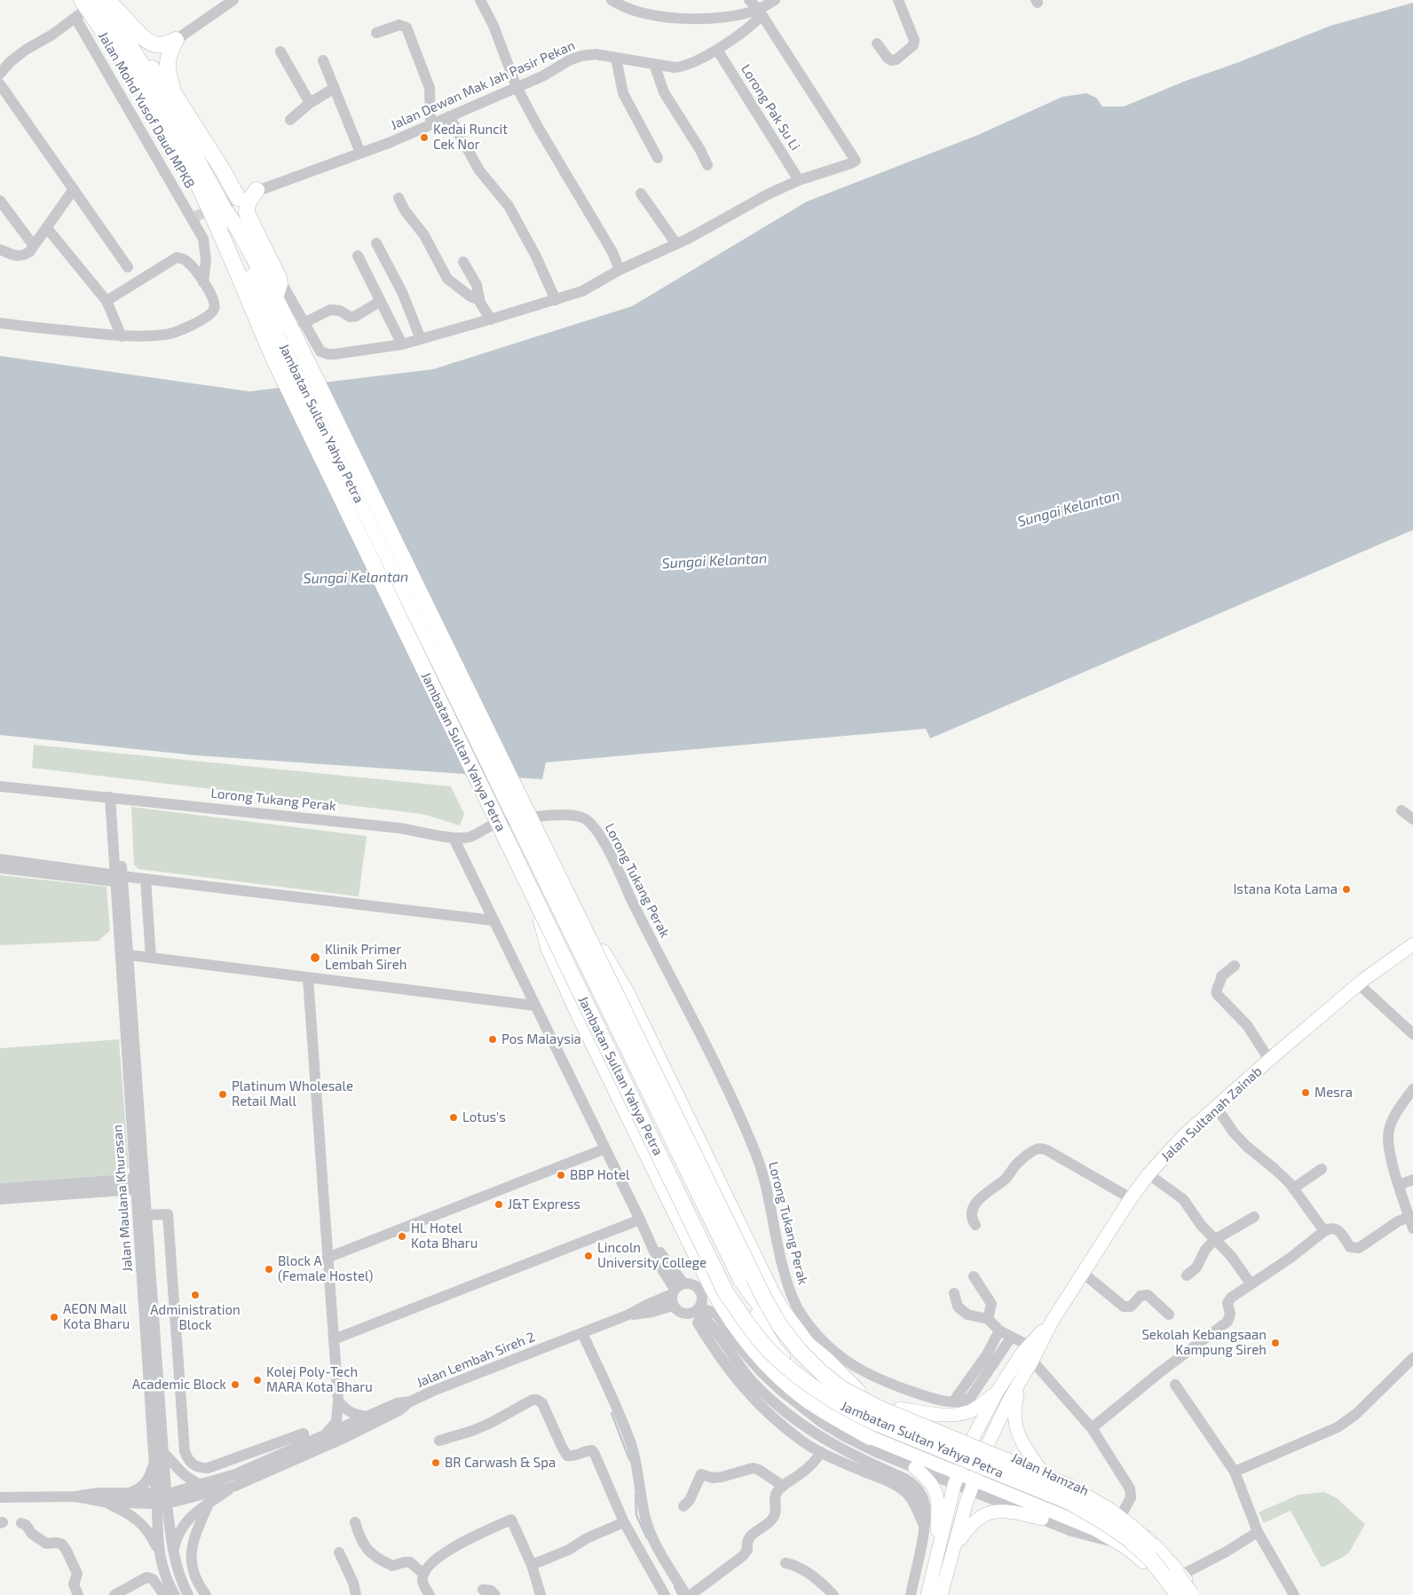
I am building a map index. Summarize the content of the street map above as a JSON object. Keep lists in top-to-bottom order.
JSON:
{
  "streets": {
    "highway": ["Jambatan Sultan Yahya Petra"],
    "main road": ["Jalan Sultanah Zainab", "Jalan Hamzah"],
    "street": [
      "Jalan Dewan Mak Jah Pasir Pekan",
      "Lorong Pak Su Li",
      "Jalan Mohd Yusof Daud MPKB",
      "Lorong Tukang Perak",
      "Jalan Maulana Khurasan",
      "Jalan Lembah Sireh 2"
    ]
  },
  "crossings": [
    ["Jalan Dewan Mak Jah Pasir Pekan", "Lorong Pak Su Li"],
    ["Lorong Tukang Perak", "Jalan Maulana Khurasan"]
  ],
  "water": ["Sungai Kelantan"],
  "places": [
    "Kedai Runcit Cek Nor",
    "Istana Kota Lama",
    "Klinik Primer Lembah Sireh",
    "Pos Malaysia",
    "Mesra",
    "Platinum Wholesale Retail Mall",
    "Lotus's",
    "BBP Hotel",
    "J&T Express",
    "HL Hotel Kota Bharu",
    "Lincoln University College",
    "Block A (Female Hostel)",
    "Administration Block",
    "AEON Mall Kota Bharu",
    "Sekolah Kebangsaan Kampung Sireh",
    "Kolej Poly-Tech MARA Kota Bharu",
    "Academic Block",
    "BR Carwash & Spa"
  ]
}
